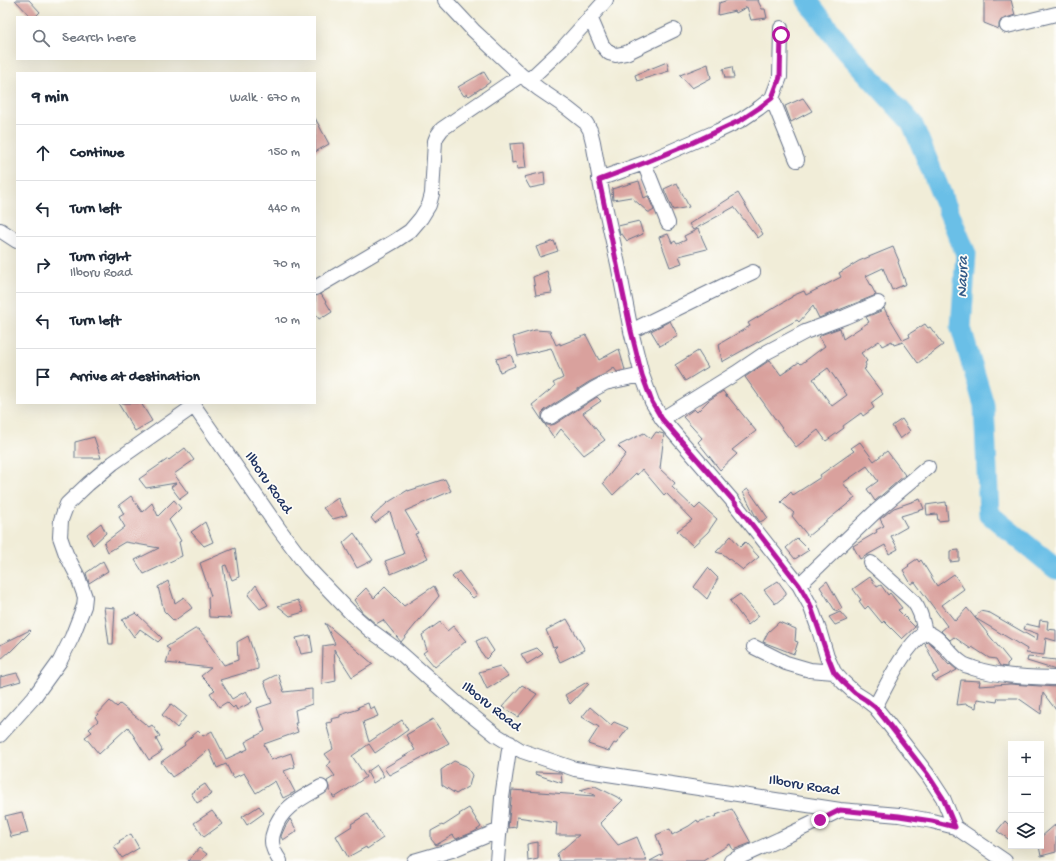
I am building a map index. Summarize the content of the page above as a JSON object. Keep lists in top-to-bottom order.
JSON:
{
  "streets": {
    "street": ["Ilboru Road"]
  },
  "water": ["Naura"],
  "page": {
    "search": "Search here",
    "heading": ["9 min", "Walk · 670 m"],
    "list": [
      ["Continue", "150 m"],
      ["Turn left", "440 m"],
      ["Turn right", "Ilboru Road", "70 m"],
      ["Turn left", "10 m"],
      "Arrive at destination"
    ],
    "map_buttons": ["+", "−"]
  }
}
